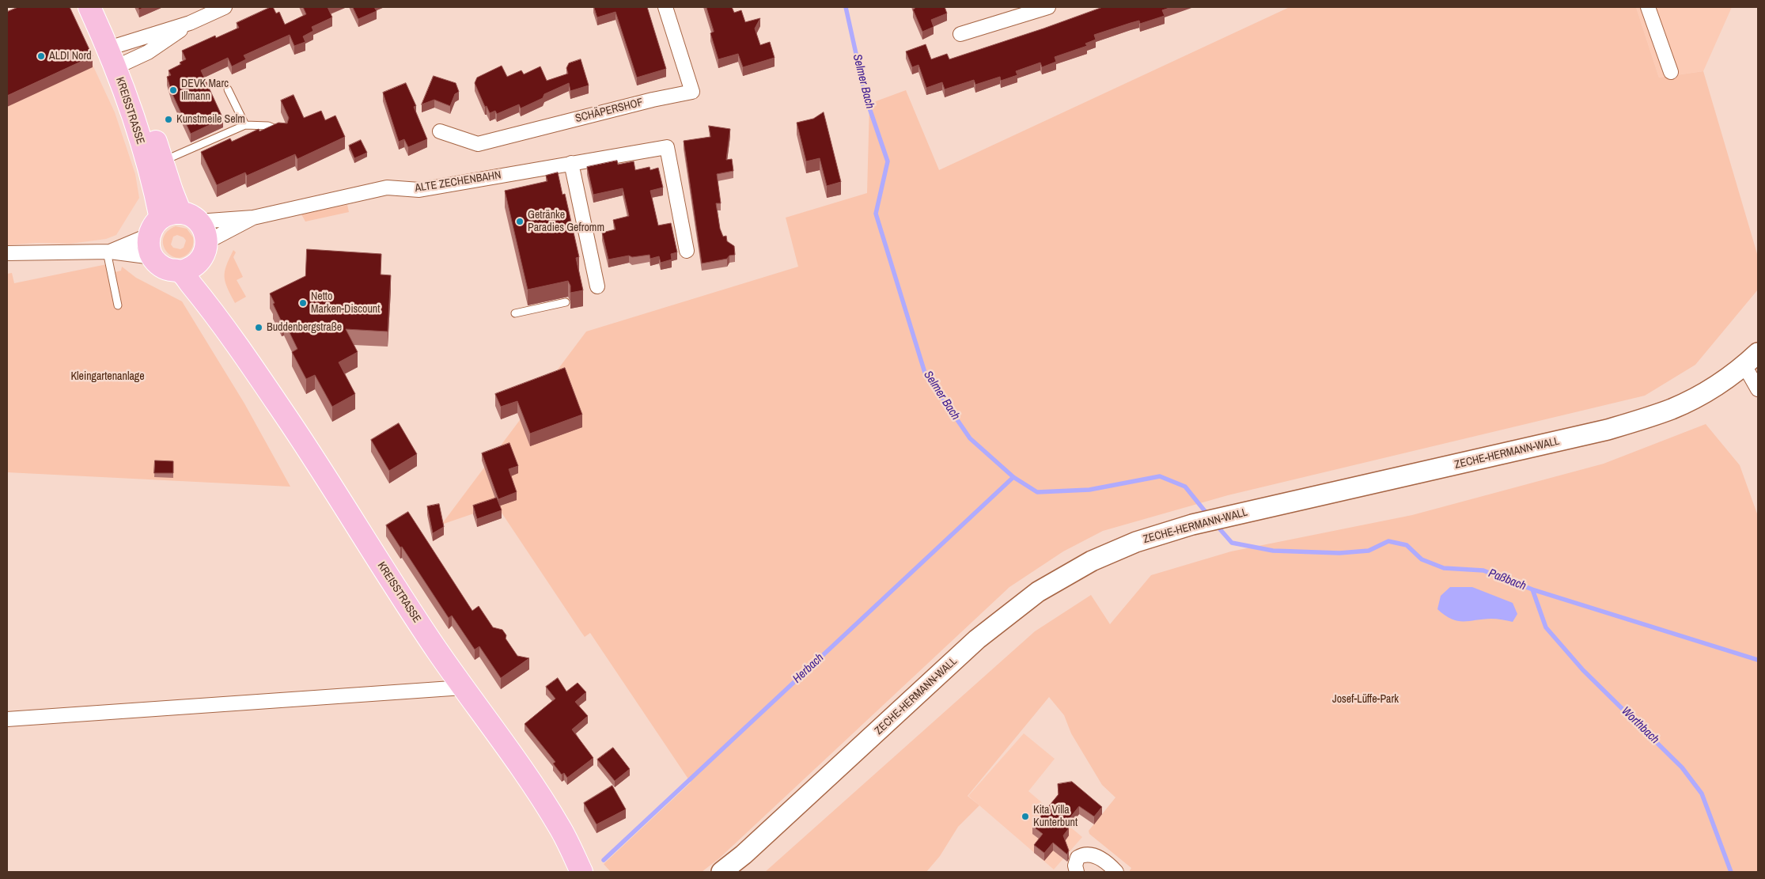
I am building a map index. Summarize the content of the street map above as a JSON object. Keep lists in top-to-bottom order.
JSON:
{
  "streets": {
    "main road": ["KREISSTRASSE"],
    "street": ["SCHÄPERSHOF", "ALTE ZECHENBAHN", "ZECHE-HERMANN-WALL"]
  },
  "crossings": [
    ["KREISSTRASSE", "ALTE ZECHENBAHN"]
  ],
  "water": [
    "Selmer Bach",
    "Paßbach",
    "Herbach",
    "Worthbach"
  ],
  "parks": ["Kleingartenanlage", "Josef-Lüffe-Park"],
  "places": [
    "ALDI Nord",
    "DEVK Marc Illmann",
    "Kunstmeile Selm",
    "Getränke Paradies Gefromm",
    "Netto Marken-Discount",
    "Buddenbergstraße",
    "Kita Villa Kunterbunt"
  ]
}
